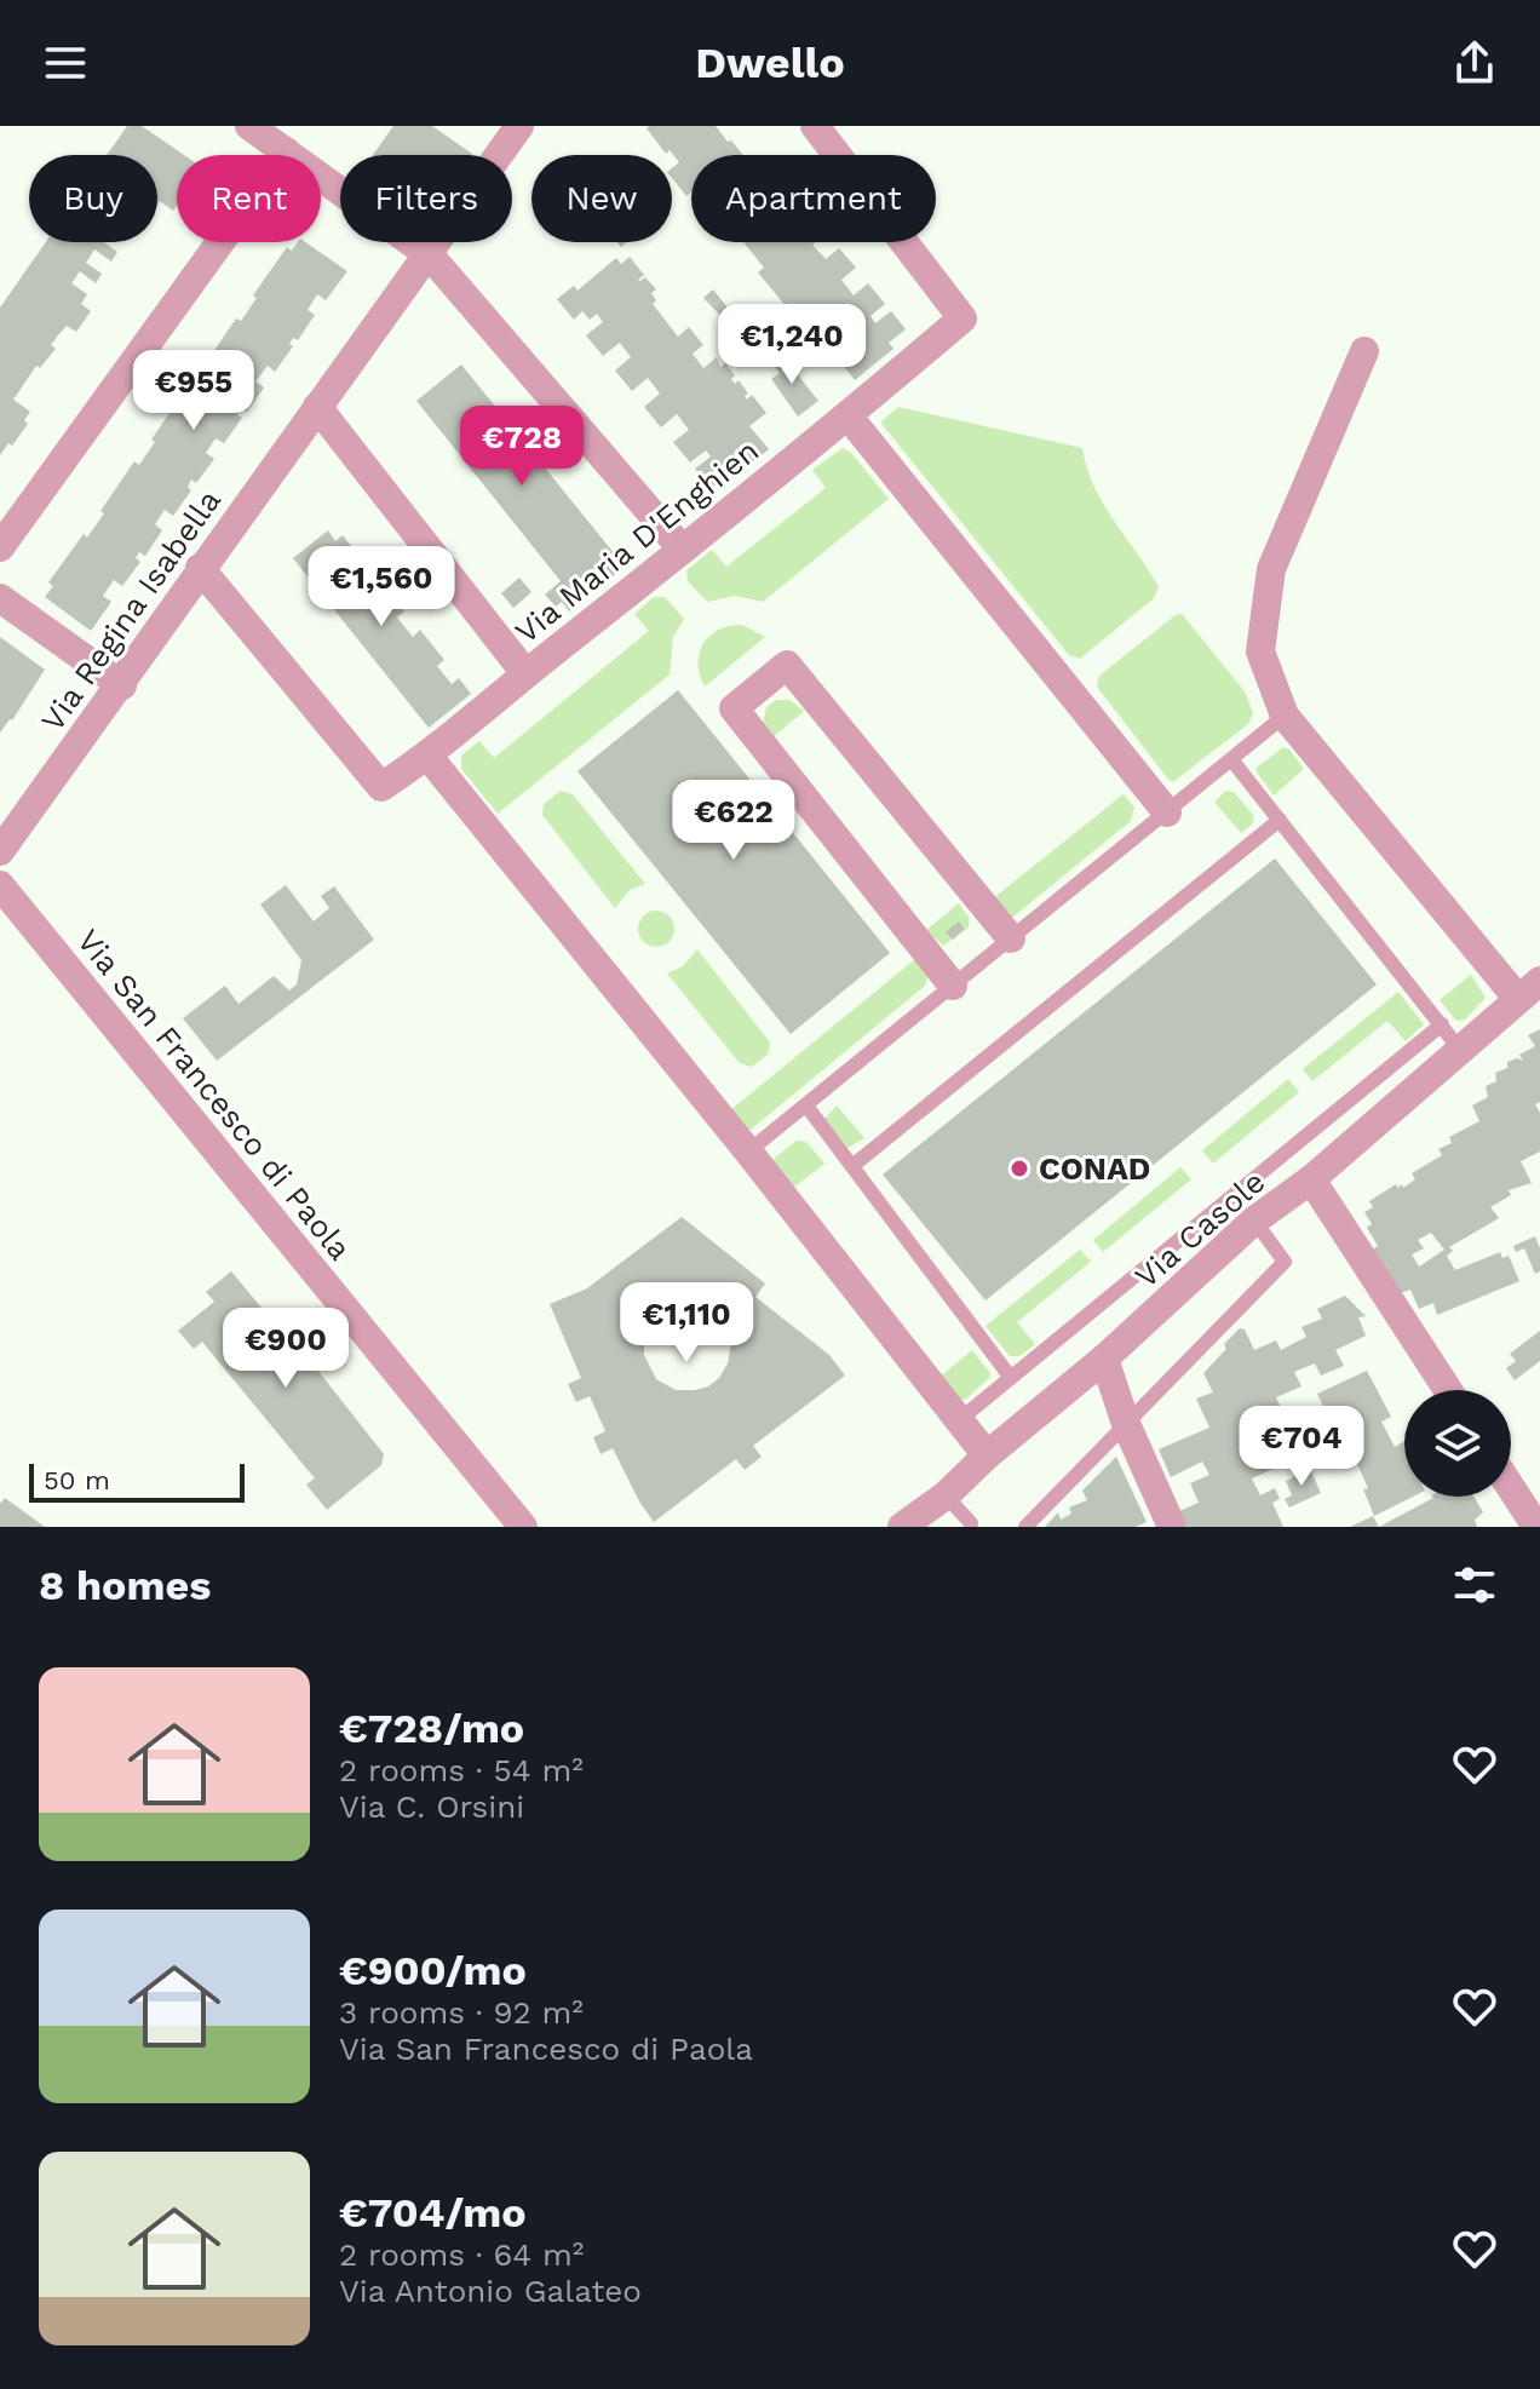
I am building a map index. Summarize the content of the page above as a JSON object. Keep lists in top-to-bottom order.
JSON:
{
  "streets": {
    "street": [
      "Via Maria D'Enghien",
      "Via Regina Isabella",
      "Via San Francesco di Paola",
      "Via Casole"
    ]
  },
  "crossings": [
    ["Via Maria D'Enghien", "Via Regina Isabella"]
  ],
  "places": ["CONAD"],
  "scale_bar": "50 m",
  "page": {
    "header": "Dwello",
    "chip": [
      "Buy",
      "Rent",
      "Filters",
      "New",
      "Apartment"
    ],
    "price": [
      "€1,240",
      "€955",
      "€728",
      "€1,560",
      "€622",
      "€1,110",
      "€900",
      "€704"
    ],
    "scale": "50 m",
    "heading": "8 homes",
    "list": [
      {
        "name": "€728/mo",
        "note": "2 rooms · 54 m² · Via C. Orsini"
      },
      {
        "name": "€900/mo",
        "note": "3 rooms · 92 m² · Via San Francesco di Paola"
      },
      {
        "name": "€704/mo",
        "note": "2 rooms · 64 m² · Via Antonio Galateo"
      }
    ]
  }
}
